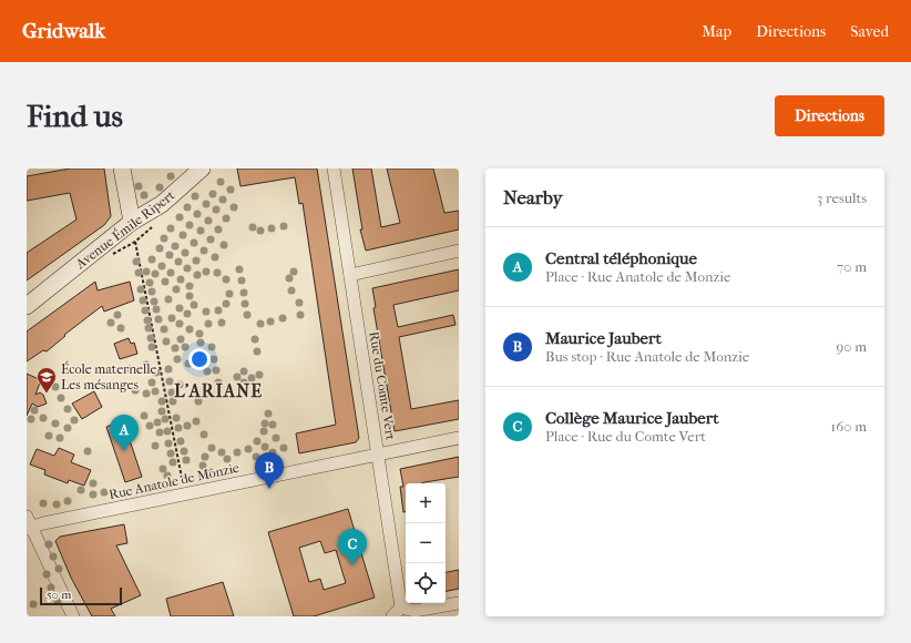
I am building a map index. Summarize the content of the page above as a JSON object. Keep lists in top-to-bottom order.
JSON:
{
  "streets": {
    "street": ["Avenue Émile Ripert", "Rue du Comte Vert", "Rue Anatole de Monzie"]
  },
  "crossings": [
    ["Rue du Comte Vert", "Rue Anatole de Monzie"]
  ],
  "districts": ["L'ARIANE"],
  "places": {
    "school or university": ["École maternelle Les mésanges"]
  },
  "scale_bar": "50 m",
  "page": {
    "header": "Gridwalk",
    "nav": ["Map", "Directions", "Saved"],
    "buttons": "Directions",
    "title": "Find us",
    "heading": ["Nearby", "3 results"],
    "list": [
      {
        "mark": "A",
        "name": "Central téléphonique",
        "note": "Place · Rue Anatole de Monzie",
        "value": "70 m"
      },
      {
        "mark": "B",
        "name": "Maurice Jaubert",
        "note": "Bus stop · Rue Anatole de Monzie",
        "value": "90 m"
      },
      {
        "mark": "C",
        "name": "Collège Maurice Jaubert",
        "note": "Place · Rue du Comte Vert",
        "value": "160 m"
      }
    ],
    "pins": ["A", "B", "C"],
    "map_buttons": ["+", "−"],
    "scale": "50 m"
  }
}
